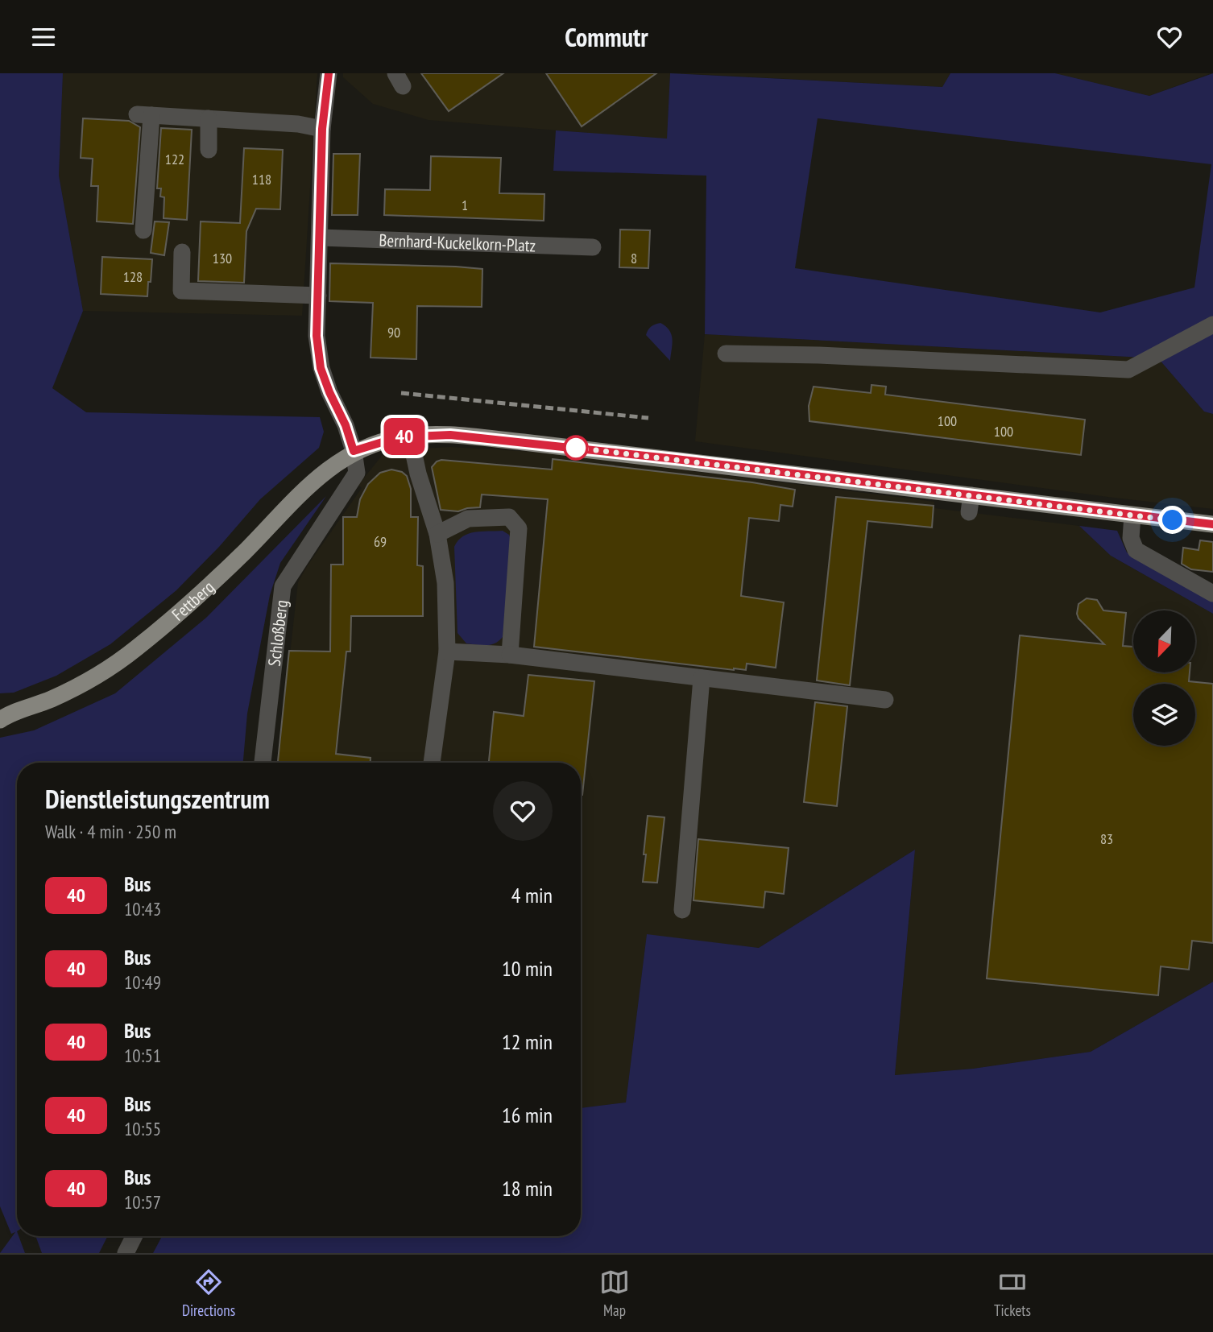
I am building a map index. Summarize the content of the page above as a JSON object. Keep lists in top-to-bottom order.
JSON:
{
  "streets": {
    "main road": ["Fettberg"],
    "street": ["Bernhard-Kuckelkorn-Platz", "Schloßberg"]
  },
  "crossings": [
    ["Bernhard-Kuckelkorn-Platz", "Schloßberg"],
    ["Fettberg", "Schloßberg"]
  ],
  "lines": ["bus line 40"],
  "house_numbers": [
    "122",
    "118",
    "1",
    "130",
    "8",
    "128",
    "90",
    "100",
    "100",
    "69",
    "83"
  ],
  "north": "bottom left",
  "page": {
    "header": "Commutr",
    "on_map": "40",
    "heading": ["Dienstleistungszentrum", "Walk · 4 min · 250 m"],
    "list": [
      {
        "mark": "40",
        "name": "Bus",
        "note": "10:43",
        "value": "4 min"
      },
      {
        "mark": "40",
        "name": "Bus",
        "note": "10:49",
        "value": "10 min"
      },
      {
        "mark": "40",
        "name": "Bus",
        "note": "10:51",
        "value": "12 min"
      },
      {
        "mark": "40",
        "name": "Bus",
        "note": "10:55",
        "value": "16 min"
      },
      {
        "mark": "40",
        "name": "Bus",
        "note": "10:57",
        "value": "18 min"
      }
    ],
    "tabs": ["Directions", "Map", "Tickets"]
  }
}
